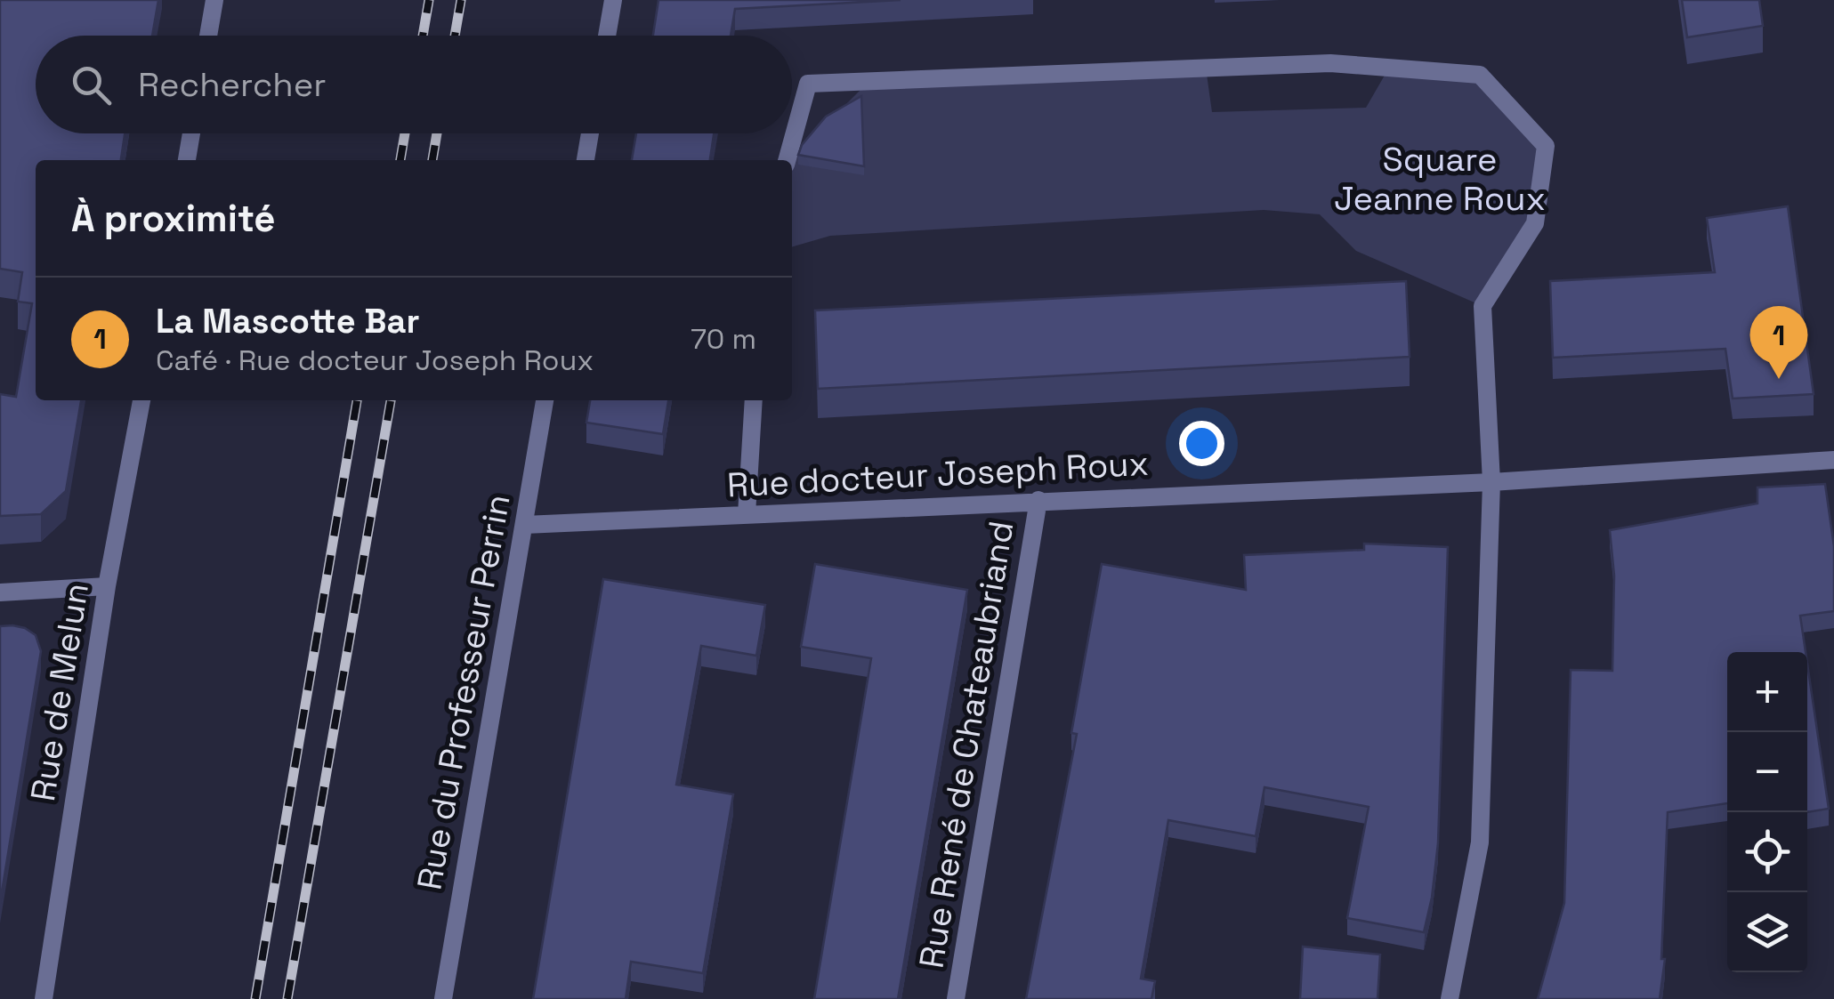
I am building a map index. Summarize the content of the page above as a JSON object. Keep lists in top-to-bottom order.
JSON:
{
  "streets": {
    "street": [
      "Rue docteur Joseph Roux",
      "Rue de Melun",
      "Rue du Professeur Perrin",
      "Rue René de Chateaubriand"
    ]
  },
  "crossings": [
    ["Rue docteur Joseph Roux", "Rue du Professeur Perrin"],
    ["Rue docteur Joseph Roux", "Rue René de Chateaubriand"]
  ],
  "parks": ["Square Jeanne Roux"],
  "page": {
    "search": "Rechercher",
    "heading": "À proximité",
    "list": [
      {
        "mark": "1",
        "name": "La Mascotte Bar",
        "note": "Café · Rue docteur Joseph Roux",
        "value": "70 m"
      }
    ],
    "pins": "1",
    "map_buttons": ["+", "−"]
  }
}
